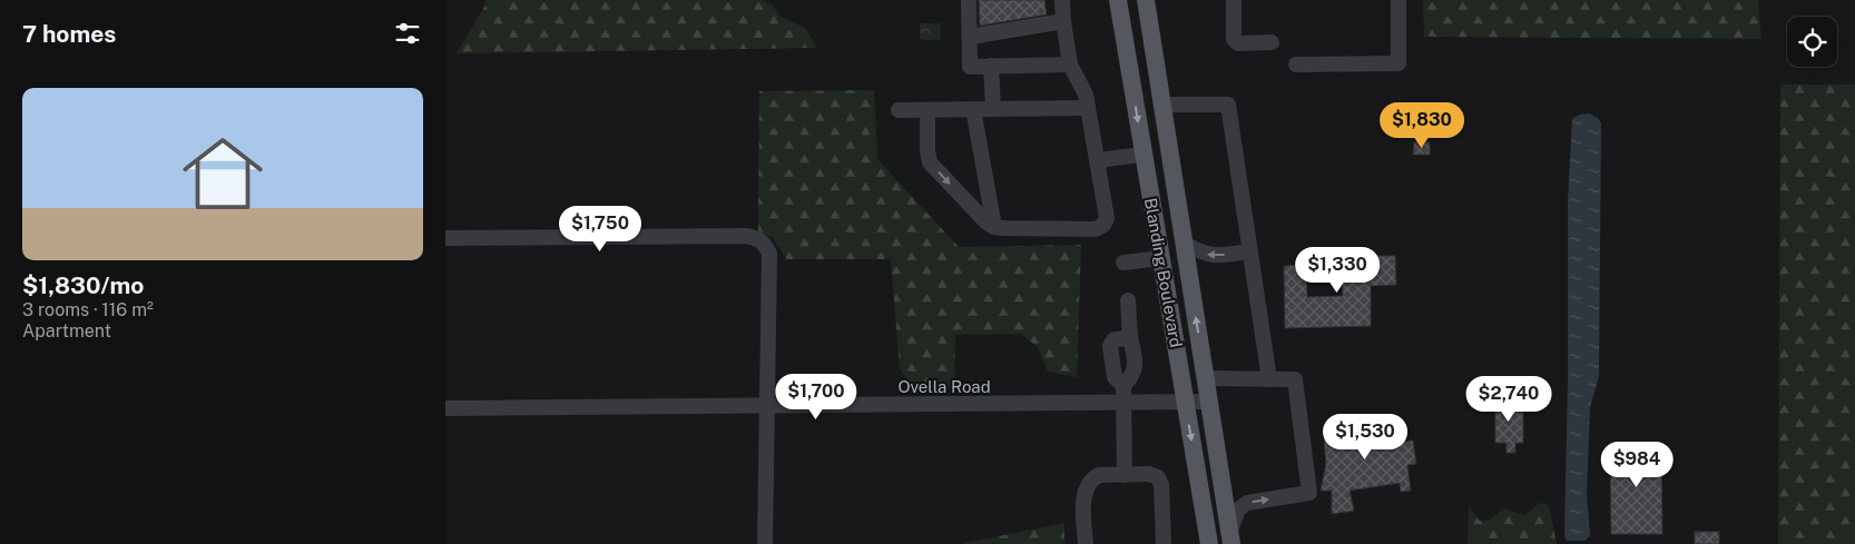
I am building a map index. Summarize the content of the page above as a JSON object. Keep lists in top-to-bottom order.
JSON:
{
  "streets": {
    "main road": ["Blanding Boulevard"],
    "street": ["Ovella Road"]
  },
  "crossings": [
    ["Blanding Boulevard", "Ovella Road"]
  ],
  "page": {
    "heading": "7 homes",
    "list": [
      {
        "name": "$1,830/mo",
        "note": "3 rooms · 116 m² · Apartment"
      }
    ],
    "price": [
      "$1,830",
      "$1,750",
      "$1,330",
      "$1,700",
      "$2,740",
      "$1,530",
      "$984"
    ]
  }
}
